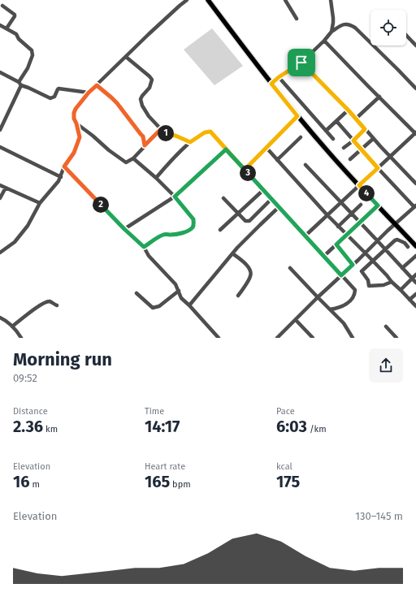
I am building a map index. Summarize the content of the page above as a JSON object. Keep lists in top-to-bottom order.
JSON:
{
  "page": {
    "pins": [
      "1",
      "3",
      "4",
      "2"
    ],
    "heading": ["Morning run", "09:52"],
    "stats": [
      ["Distance", "2.36 km"],
      ["Time", "14:17"],
      ["Pace", "6:03 /km"],
      ["Elevation", "16 m"],
      ["Heart rate", "165 bpm"],
      ["kcal", "175"]
    ],
    "chart": ["Elevation", "130–145 m"]
  }
}
